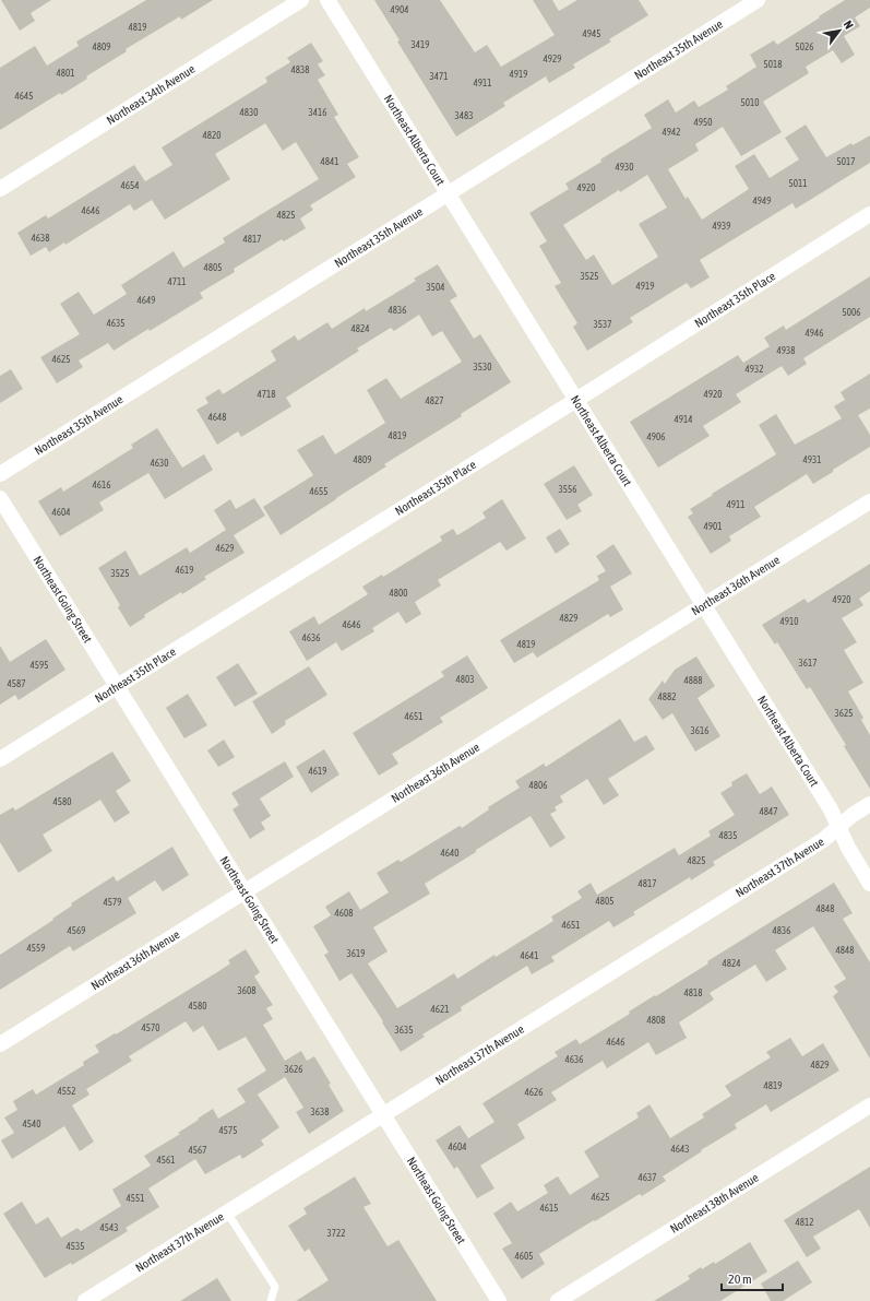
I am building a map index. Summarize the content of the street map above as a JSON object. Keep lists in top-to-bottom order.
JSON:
{
  "streets": {
    "street": [
      "Northeast 35th Avenue",
      "Northeast 34th Avenue",
      "Northeast Alberta Court",
      "Northeast 35th Place",
      "Northeast 36th Avenue",
      "Northeast Going Street",
      "Northeast 37th Avenue",
      "Northeast 38th Avenue"
    ]
  },
  "crossings": [
    ["Northeast 35th Avenue", "Northeast Alberta Court"],
    ["Northeast Alberta Court", "Northeast 35th Place"],
    ["Northeast Alberta Court", "Northeast 36th Avenue"],
    ["Northeast Alberta Court", "Northeast 37th Avenue"],
    ["Northeast 35th Place", "Northeast Going Street"],
    ["Northeast 36th Avenue", "Northeast Going Street"],
    ["Northeast Going Street", "Northeast 37th Avenue"]
  ],
  "house_numbers": [
    "4904",
    "4819",
    "4945",
    "3419",
    "4809",
    "5026",
    "4929",
    "5018",
    "4838",
    "4801",
    "4919",
    "3471",
    "4911",
    "4645",
    "5010",
    "4830",
    "3416",
    "3483",
    "4950",
    "4942",
    "4820",
    "4841",
    "5017",
    "4930",
    "5011",
    "4654",
    "4920",
    "4949",
    "4646",
    "4825",
    "4939",
    "4638",
    "4817",
    "4805",
    "3525",
    "4711",
    "4919",
    "3504",
    "4649",
    "4836",
    "5006",
    "4635",
    "3537",
    "4824",
    "4946",
    "4938",
    "4625",
    "3530",
    "4932",
    "4718",
    "4920",
    "4827",
    "4648",
    "4914",
    "4819",
    "4906",
    "4809",
    "4931",
    "4630",
    "4616",
    "3556",
    "4655",
    "4911",
    "4604",
    "4901",
    "4629",
    "4619",
    "3525",
    "4800",
    "4920",
    "4829",
    "4910",
    "4646",
    "4636",
    "4819",
    "3617",
    "4595",
    "4803",
    "4888",
    "4587",
    "4882",
    "3625",
    "4651",
    "3616",
    "4619",
    "4806",
    "4580",
    "4847",
    "4835",
    "4640",
    "4825",
    "4817",
    "4805",
    "4579",
    "4848",
    "4608",
    "4651",
    "4569",
    "4836",
    "4559",
    "4848",
    "3619",
    "4641",
    "4824",
    "3608",
    "4818",
    "4580",
    "4621",
    "4808",
    "4570",
    "3635",
    "4646",
    "4636",
    "4829",
    "3626",
    "4819",
    "4552",
    "4626",
    "3638",
    "4540",
    "4575",
    "4604",
    "4643",
    "4567",
    "4561",
    "4637",
    "4625",
    "4551",
    "4615",
    "4812",
    "4543",
    "3722",
    "4535",
    "4605"
  ],
  "scale_bar": "20 m",
  "north": "top right"
}
